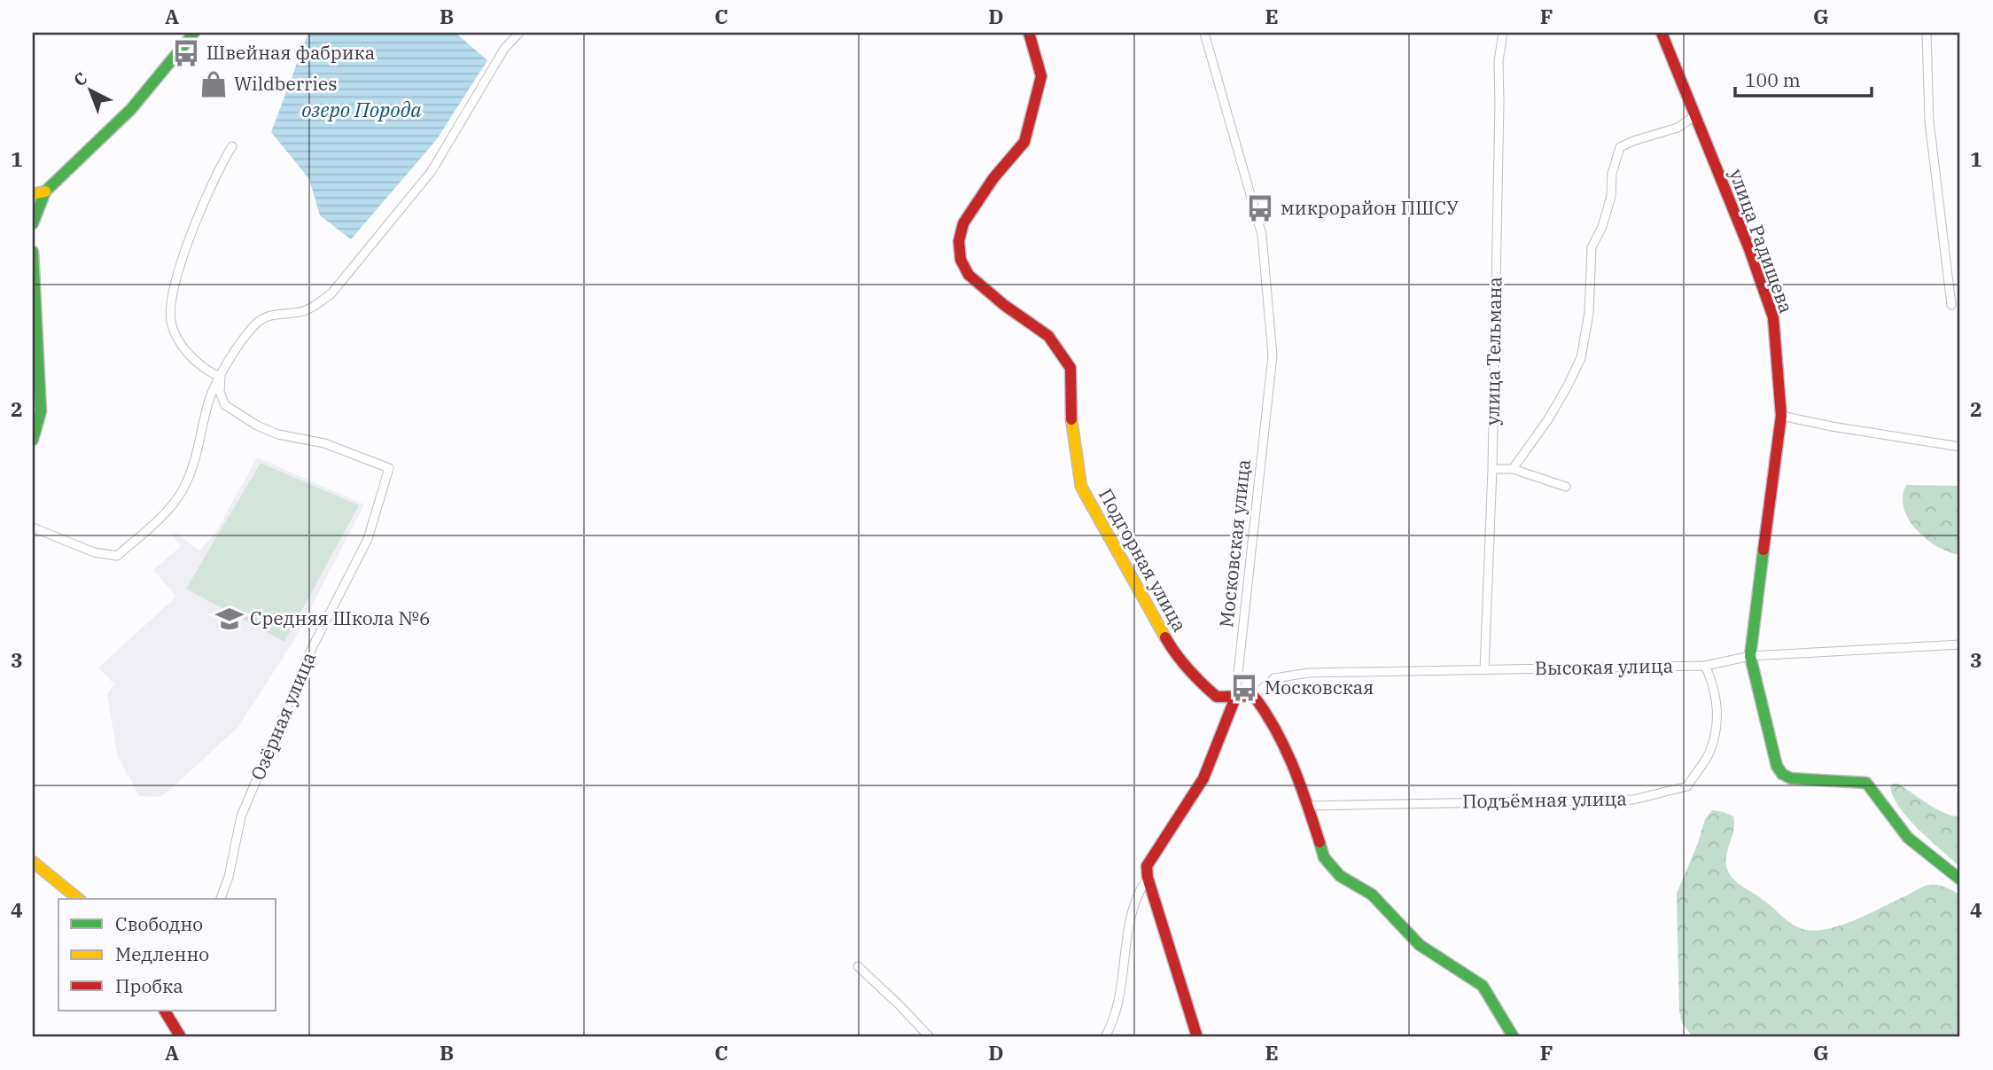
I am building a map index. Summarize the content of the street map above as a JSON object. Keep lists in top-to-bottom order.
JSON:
{
  "streets": {
    "street": [
      "улица Радищева",
      "улица Тельмана",
      "Московская улица",
      "Подгорная улица",
      "Высокая улица",
      "Озёрная улица",
      "Подъёмная улица"
    ]
  },
  "crossings": [
    ["улица Радищева", "Высокая улица"],
    ["улица Тельмана", "Высокая улица"],
    ["Московская улица", "Подгорная улица"],
    ["Высокая улица", "Подъёмная улица"]
  ],
  "water": ["озеро Порода"],
  "places": {
    "bus stop": ["Швейная фабрика", "микрорайон ПШСУ", "Московская"],
    "shop": ["Wildberries"],
    "school or university": ["Средняя Школа №6"]
  },
  "legend": ["Свободно", "Медленно", "Пробка"],
  "scale_bar": "100 m",
  "north": "top left",
  "grid": {
    "columns": [
      "A",
      "B",
      "C",
      "D",
      "E",
      "F",
      "G"
    ],
    "rows": [
      "1",
      "2",
      "3",
      "4"
    ]
  }
}
